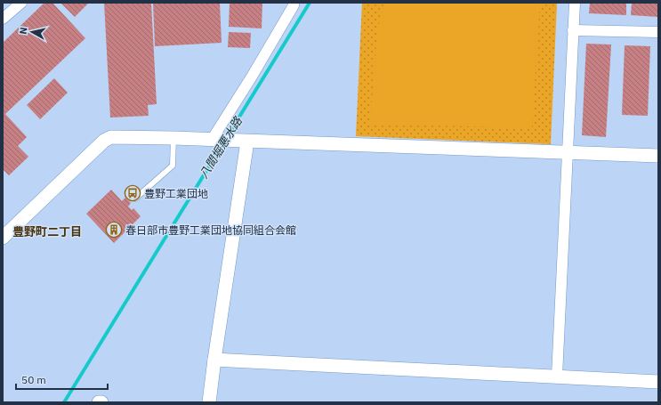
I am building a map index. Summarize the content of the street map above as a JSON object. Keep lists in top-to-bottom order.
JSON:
{
  "districts": ["豊野町二丁目"],
  "water": ["八間堀悪水路"],
  "places": {
    "bus stop": ["豊野工業団地"],
    "building": ["春日部市豊野工業団地協同組合会館"]
  },
  "scale_bar": "50 m",
  "north": "left"
}
